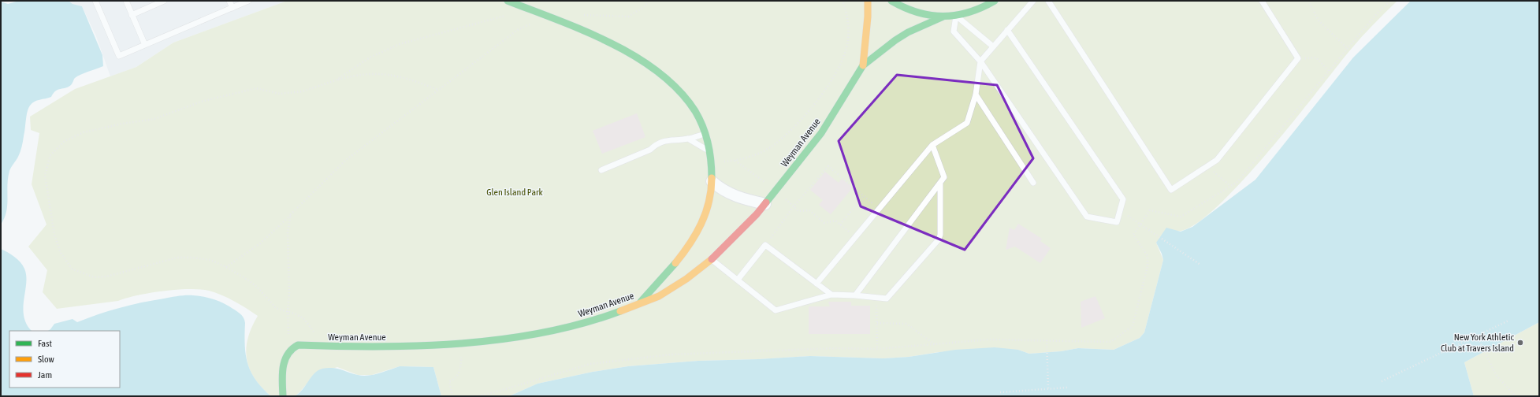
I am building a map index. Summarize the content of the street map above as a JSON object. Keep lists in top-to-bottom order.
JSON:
{
  "streets": {
    "street": ["Weyman Avenue"]
  },
  "parks": ["Glen Island Park"],
  "places": ["New York Athletic Club at Travers Island"],
  "legend": ["Fast", "Slow", "Jam"]
}
